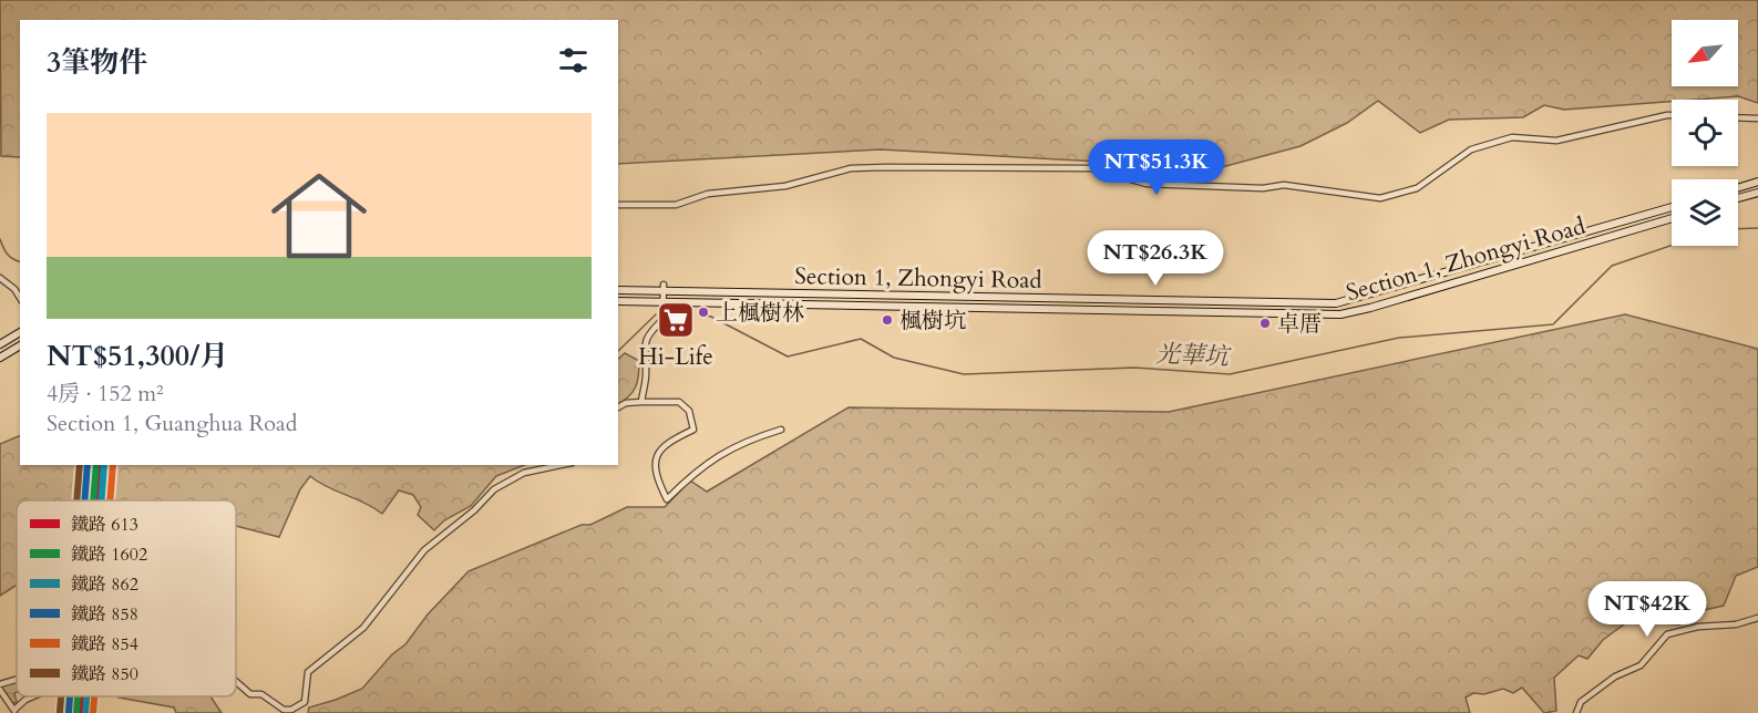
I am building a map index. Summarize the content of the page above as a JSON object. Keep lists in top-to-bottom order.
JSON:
{
  "streets": {
    "main road": ["Section 1, Zhongyi Road"]
  },
  "water": ["光華坑"],
  "places": {
    "other": ["上楓樹林", "楓樹坑", "卓厝"],
    "supermarket": ["Hi-Life"]
  },
  "lines": [
    "rail line 613",
    "rail line 1602",
    "rail line 862",
    "rail line 858",
    "rail line 854",
    "rail line 850"
  ],
  "legend": [
    "鐵路 613",
    "鐵路 1602",
    "鐵路 862",
    "鐵路 858",
    "鐵路 854",
    "鐵路 850"
  ],
  "north": "bottom left",
  "page": {
    "heading": "3筆物件",
    "list": [
      {
        "name": "NT$51,300/月",
        "note": "4房 · 152 m² · Section 1, Guanghua Road"
      }
    ],
    "price": ["NT$51.3K", "NT$26.3K", "NT$42K"]
  }
}
